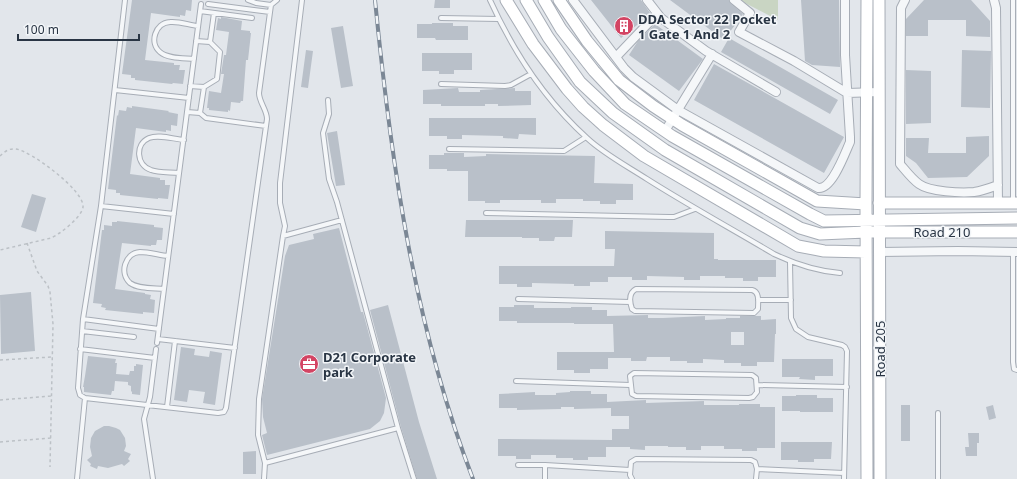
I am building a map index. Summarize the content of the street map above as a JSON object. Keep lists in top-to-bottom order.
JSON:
{
  "streets": {
    "main road": ["Road 210", "Road 205"]
  },
  "crossings": [
    ["Road 210", "Road 205"]
  ],
  "places": {
    "building": ["DDA Sector 22 Pocket 1 Gate 1 And 2"],
    "office": ["D21 Corporate park"]
  },
  "scale_bar": "100 m"
}
